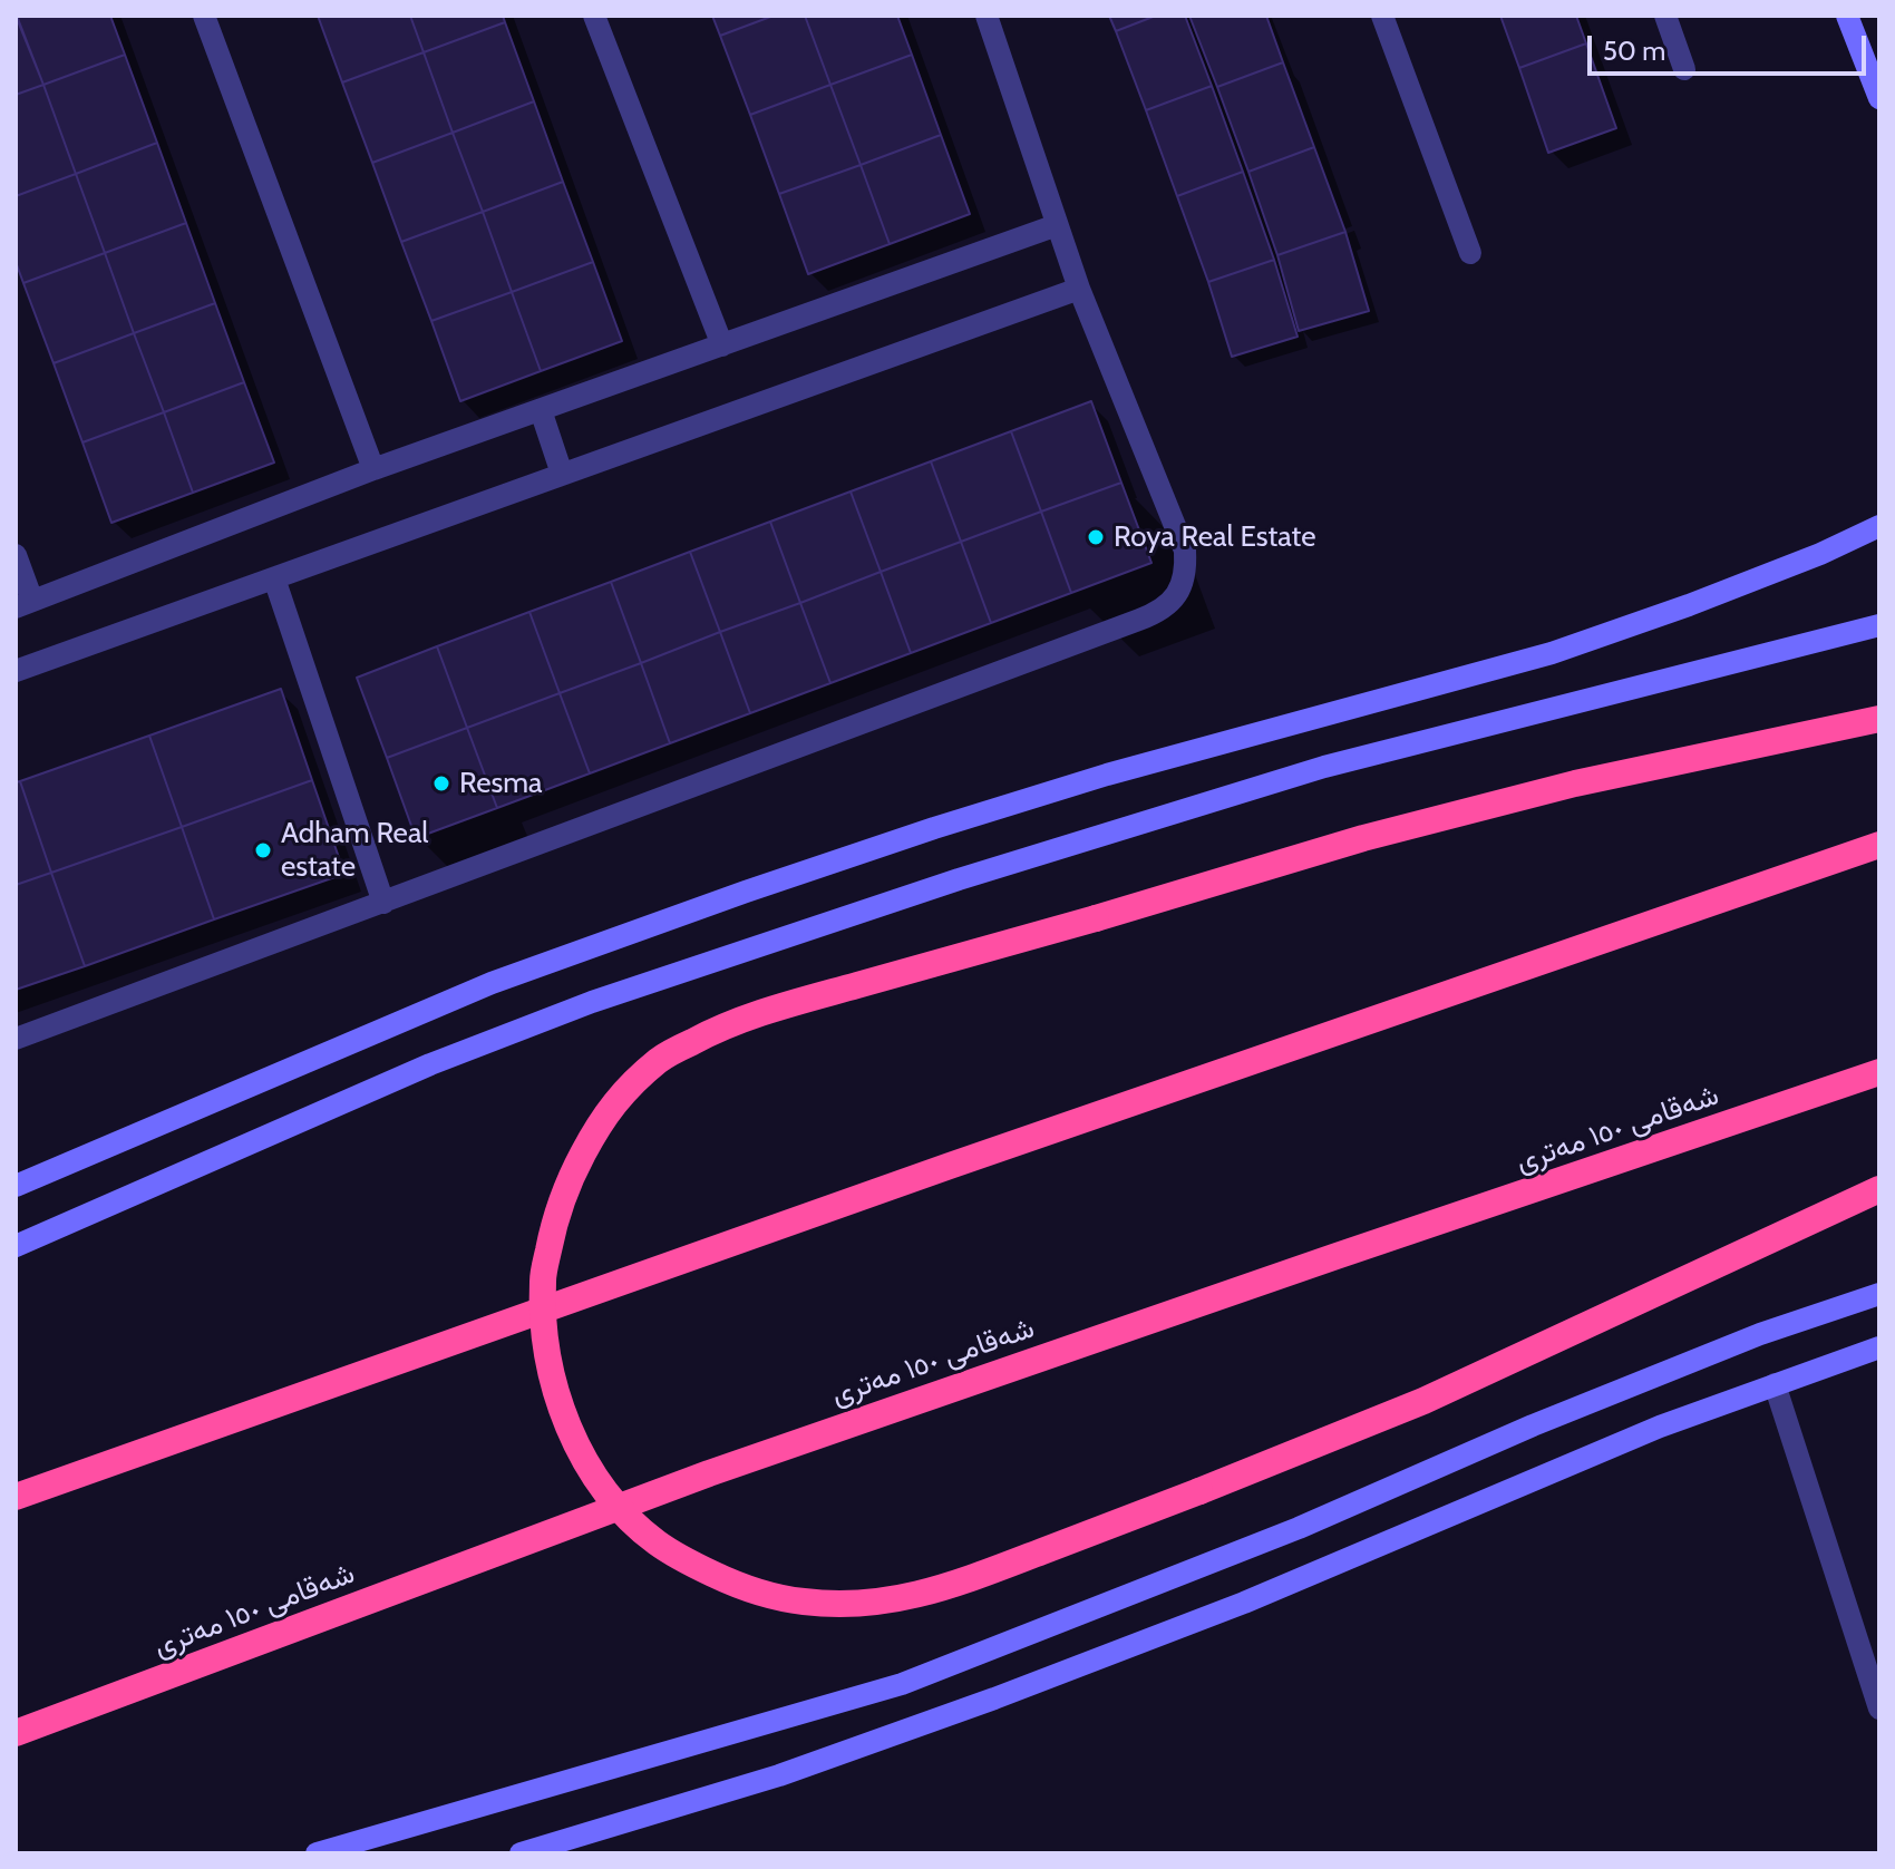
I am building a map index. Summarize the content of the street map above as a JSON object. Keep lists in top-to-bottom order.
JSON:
{
  "streets": {
    "highway": ["شەقامی ١٥٠ مەتری"]
  },
  "places": ["Roya Real Estate", "Resma", "Adham Real estate"],
  "scale_bar": "50 m"
}
